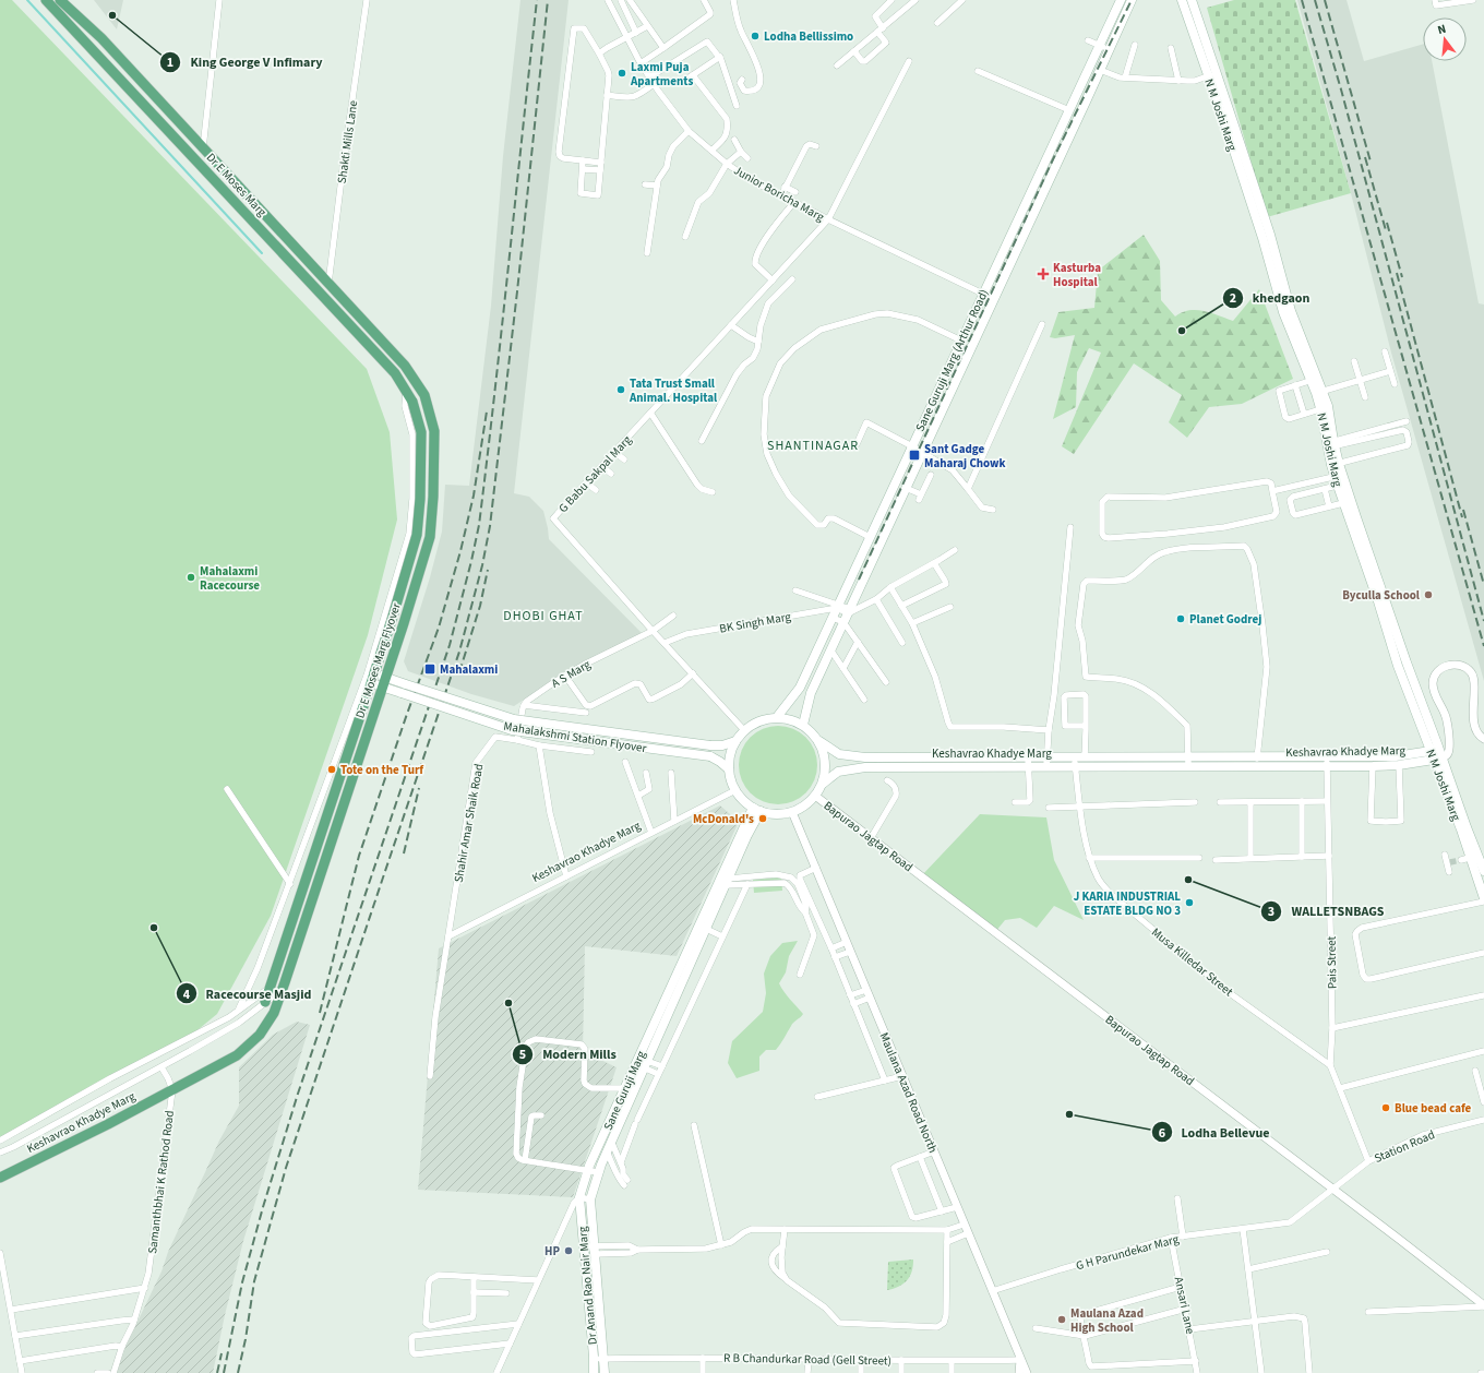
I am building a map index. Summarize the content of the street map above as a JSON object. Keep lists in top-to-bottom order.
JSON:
{
  "streets": {
    "main road": [
      "N M Joshi Marg",
      "Dr E Moses Marg",
      "Sane Guruji Marg (Arthur Road)",
      "Dr E Moses Marg Flyover",
      "Mahalakshmi Station Flyover",
      "Keshavrao Khadye Marg",
      "Sane Guruji Marg",
      "Dr Anand Rao Nair Marg"
    ],
    "street": [
      "Shakti Mills Lane",
      "Junior Boricha Marg",
      "G Babu Sakpal Marg",
      "BK Singh Marg",
      "A S Marg",
      "Shahir Amar Shaik Road",
      "Bapurao Jagtap Road",
      "Musa Killedar Street",
      "Pais Street",
      "Maulana Azad Road North",
      "Station Road",
      "Samanthbhai K Rathod Road",
      "G H Parundekar Marg",
      "Ansari Lane",
      "R B Chandurkar Road (Gell Street)"
    ]
  },
  "crossings": [
    ["N M Joshi Marg", "Keshavrao Khadye Marg"],
    ["Shakti Mills Lane", "Dr E Moses Marg"],
    ["Shakti Mills Lane", "Dr E Moses Marg Flyover"],
    ["Dr E Moses Marg", "Dr E Moses Marg Flyover"],
    ["Junior Boricha Marg", "Sane Guruji Marg (Arthur Road)"],
    ["Junior Boricha Marg", "G Babu Sakpal Marg"],
    ["Sane Guruji Marg (Arthur Road)", "G Babu Sakpal Marg"],
    ["Sane Guruji Marg (Arthur Road)", "BK Singh Marg"],
    ["Sane Guruji Marg (Arthur Road)", "Mahalakshmi Station Flyover"],
    ["Sane Guruji Marg (Arthur Road)", "Keshavrao Khadye Marg"],
    ["Sane Guruji Marg (Arthur Road)", "Bapurao Jagtap Road"],
    ["Sane Guruji Marg (Arthur Road)", "Sane Guruji Marg"],
    ["Sane Guruji Marg (Arthur Road)", "Maulana Azad Road North"],
    ["G Babu Sakpal Marg", "BK Singh Marg"],
    ["G Babu Sakpal Marg", "A S Marg"],
    ["G Babu Sakpal Marg", "Mahalakshmi Station Flyover"],
    ["G Babu Sakpal Marg", "Keshavrao Khadye Marg"],
    ["G Babu Sakpal Marg", "Bapurao Jagtap Road"],
    ["G Babu Sakpal Marg", "Sane Guruji Marg"],
    ["G Babu Sakpal Marg", "Maulana Azad Road North"],
    ["Dr E Moses Marg Flyover", "Mahalakshmi Station Flyover"],
    ["Dr E Moses Marg Flyover", "Keshavrao Khadye Marg"],
    ["Dr E Moses Marg Flyover", "Samanthbhai K Rathod Road"],
    ["Mahalakshmi Station Flyover", "Keshavrao Khadye Marg"],
    ["Mahalakshmi Station Flyover", "Bapurao Jagtap Road"],
    ["Mahalakshmi Station Flyover", "Sane Guruji Marg"],
    ["Mahalakshmi Station Flyover", "Maulana Azad Road North"],
    ["Keshavrao Khadye Marg", "Shahir Amar Shaik Road"],
    ["Keshavrao Khadye Marg", "Bapurao Jagtap Road"],
    ["Keshavrao Khadye Marg", "Musa Killedar Street"],
    ["Keshavrao Khadye Marg", "Pais Street"],
    ["Keshavrao Khadye Marg", "Sane Guruji Marg"],
    ["Keshavrao Khadye Marg", "Maulana Azad Road North"],
    ["Keshavrao Khadye Marg", "Samanthbhai K Rathod Road"],
    ["Bapurao Jagtap Road", "Sane Guruji Marg"],
    ["Bapurao Jagtap Road", "Maulana Azad Road North"],
    ["Bapurao Jagtap Road", "Station Road"],
    ["Bapurao Jagtap Road", "G H Parundekar Marg"],
    ["Musa Killedar Street", "Pais Street"],
    ["Pais Street", "Station Road"],
    ["Sane Guruji Marg", "Maulana Azad Road North"],
    ["Sane Guruji Marg", "Dr Anand Rao Nair Marg"],
    ["Maulana Azad Road North", "G H Parundekar Marg"],
    ["Maulana Azad Road North", "R B Chandurkar Road (Gell Street)"],
    ["Station Road", "G H Parundekar Marg"],
    ["G H Parundekar Marg", "Ansari Lane"],
    ["Dr Anand Rao Nair Marg", "R B Chandurkar Road (Gell Street)"]
  ],
  "districts": ["SHANTINAGAR", "DHOBI GHAT"],
  "places": {
    "other": [
      "King George V Infimary",
      "Lodha Bellissimo",
      "Laxmi Puja Apartments",
      "khedgaon",
      "Tata Trust Small Animal. Hospital",
      "Mahalaxmi Racecourse",
      "Byculla School",
      "Planet Godrej",
      "Tote on the Turf",
      "McDonald's",
      "WALLETSNBAGS",
      "J KARIA INDUSTRIAL ESTATE BLDG NO 3",
      "Racecourse Masjid",
      "Modern Mills",
      "Blue bead cafe",
      "Lodha Bellevue",
      "HP",
      "Maulana Azad High School"
    ],
    "health": ["Kasturba Hospital"],
    "transit": ["Sant Gadge Maharaj Chowk", "Mahalaxmi"]
  },
  "north": "top"
}
